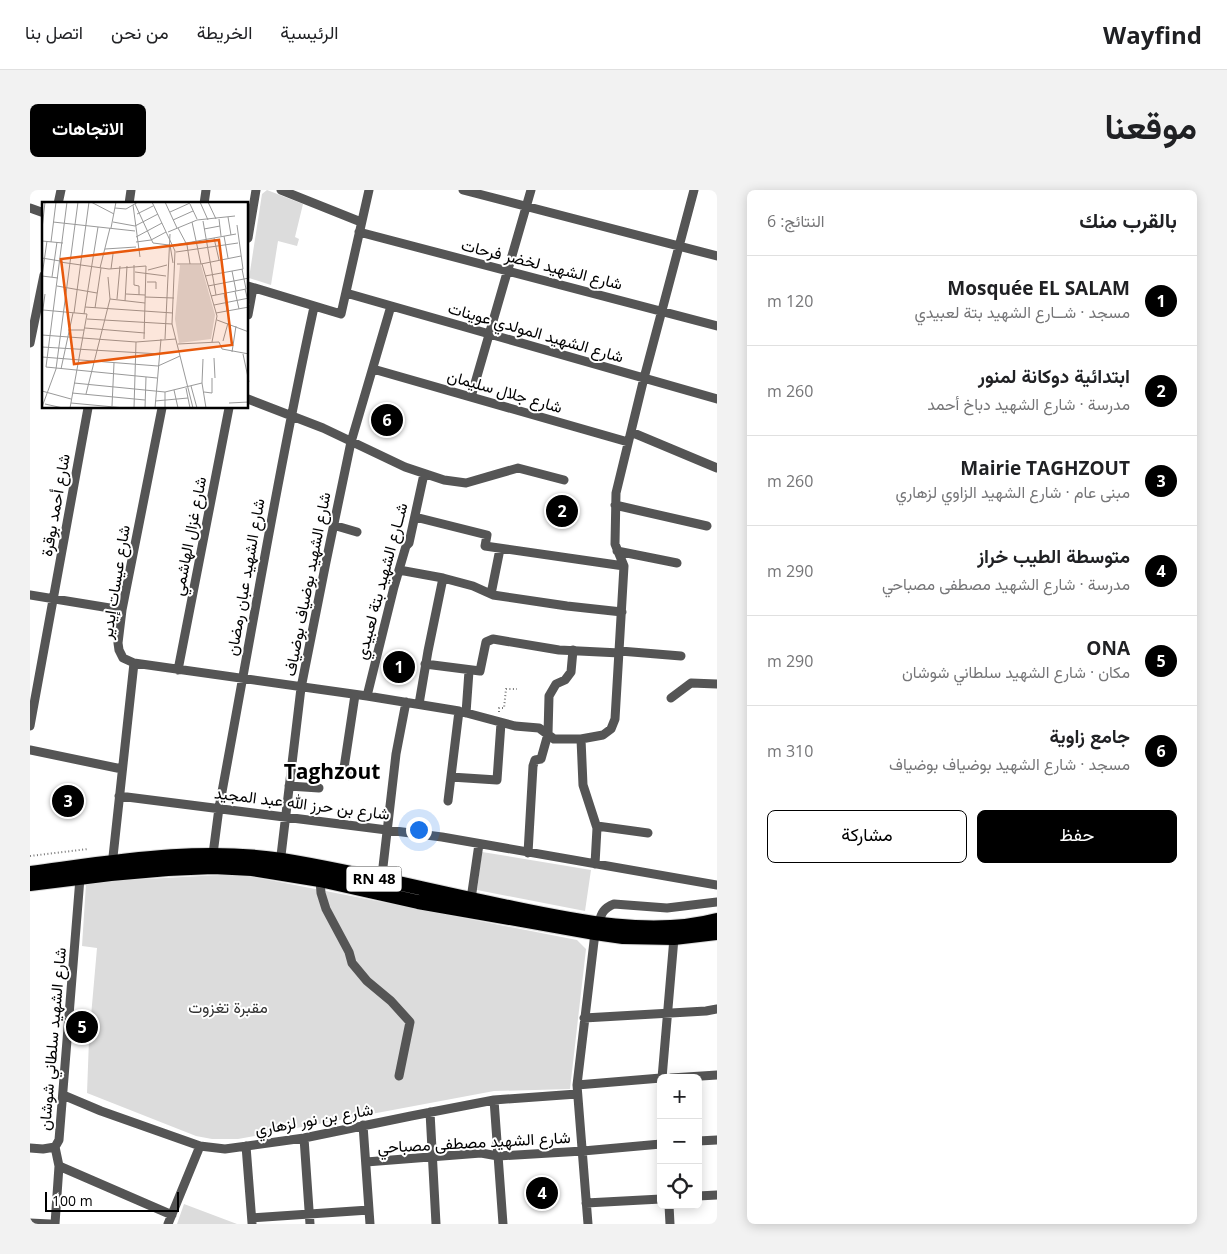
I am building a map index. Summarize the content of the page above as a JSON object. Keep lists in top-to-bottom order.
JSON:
{
  "streets": {
    "highway": ["RN 48"],
    "street": [
      "شارع الشهيد لخضر فرحات",
      "شارع الشهيد المولدي عوينات",
      "شارع جلال سليمان",
      "شارع أحمد بوقرة",
      "شارع غزال الهاشمي",
      "شارع الشهيد عبان رمضان",
      "شــارع الشهيد بتة لعبيدي",
      "شارع عيسات إيدير",
      "شارع الشهيد بوضياف بوضياف",
      "شارع بن حرز الله عبد المجيد",
      "شارع الشهيد سلطاني شوشان",
      "شارع بن نور لزهاري",
      "شارع الشهيد مصطفى مصباحي"
    ]
  },
  "crossings": [
    ["شارع الشهيد المولدي عوينات", "شارع الشهيد بوضياف بوضياف"],
    ["شارع جلال سليمان", "شارع الشهيد بوضياف بوضياف"],
    ["شارع الشهيد عبان رمضان", "شارع بن حرز الله عبد المجيد"],
    ["شارع الشهيد عبان رمضان", "RN 48"],
    ["شارع الشهيد بوضياف بوضياف", "شارع بن حرز الله عبد المجيد"],
    ["شارع الشهيد بوضياف بوضياف", "RN 48"],
    ["RN 48", "شارع الشهيد سلطاني شوشان"],
    ["شارع الشهيد سلطاني شوشان", "شارع بن نور لزهاري"]
  ],
  "districts": ["Taghzout"],
  "parks": ["مقبرة تغزوت"],
  "scale_bar": "100 m",
  "page": {
    "header": "Wayfind",
    "nav": [
      "الرئيسية",
      "الخريطة",
      "من نحن",
      "اتصل بنا"
    ],
    "title": "موقعنا",
    "buttons": [
      "الاتجاهات",
      ["حفظ", "مشاركة"]
    ],
    "heading": ["بالقرب منك", "النتائج: 6"],
    "list": [
      {
        "mark": "1",
        "name": "Mosquée EL SALAM",
        "note": "مسجد · شــارع الشهيد بتة لعبيدي",
        "value": "120 m"
      },
      {
        "mark": "2",
        "name": "ابتدائية دوكانة لمنور",
        "note": "مدرسة · شارع الشهيد دباخ أحمد",
        "value": "260 m"
      },
      {
        "mark": "3",
        "name": "Mairie TAGHZOUT",
        "note": "مبنى عام · شارع الشهيد الزاوي لزهاري",
        "value": "260 m"
      },
      {
        "mark": "4",
        "name": "متوسطة الطيب خراز",
        "note": "مدرسة · شارع الشهيد مصطفى مصباحي",
        "value": "290 m"
      },
      {
        "mark": "5",
        "name": "ONA",
        "note": "مكان · شارع الشهيد سلطاني شوشان",
        "value": "290 m"
      },
      {
        "mark": "6",
        "name": "جامع زاوية",
        "note": "مسجد · شارع الشهيد بوضياف بوضياف",
        "value": "310 m"
      }
    ],
    "pins": [
      "6",
      "2",
      "1",
      "3",
      "5",
      "4"
    ],
    "map_buttons": ["+", "−"],
    "scale": "100 m"
  }
}
